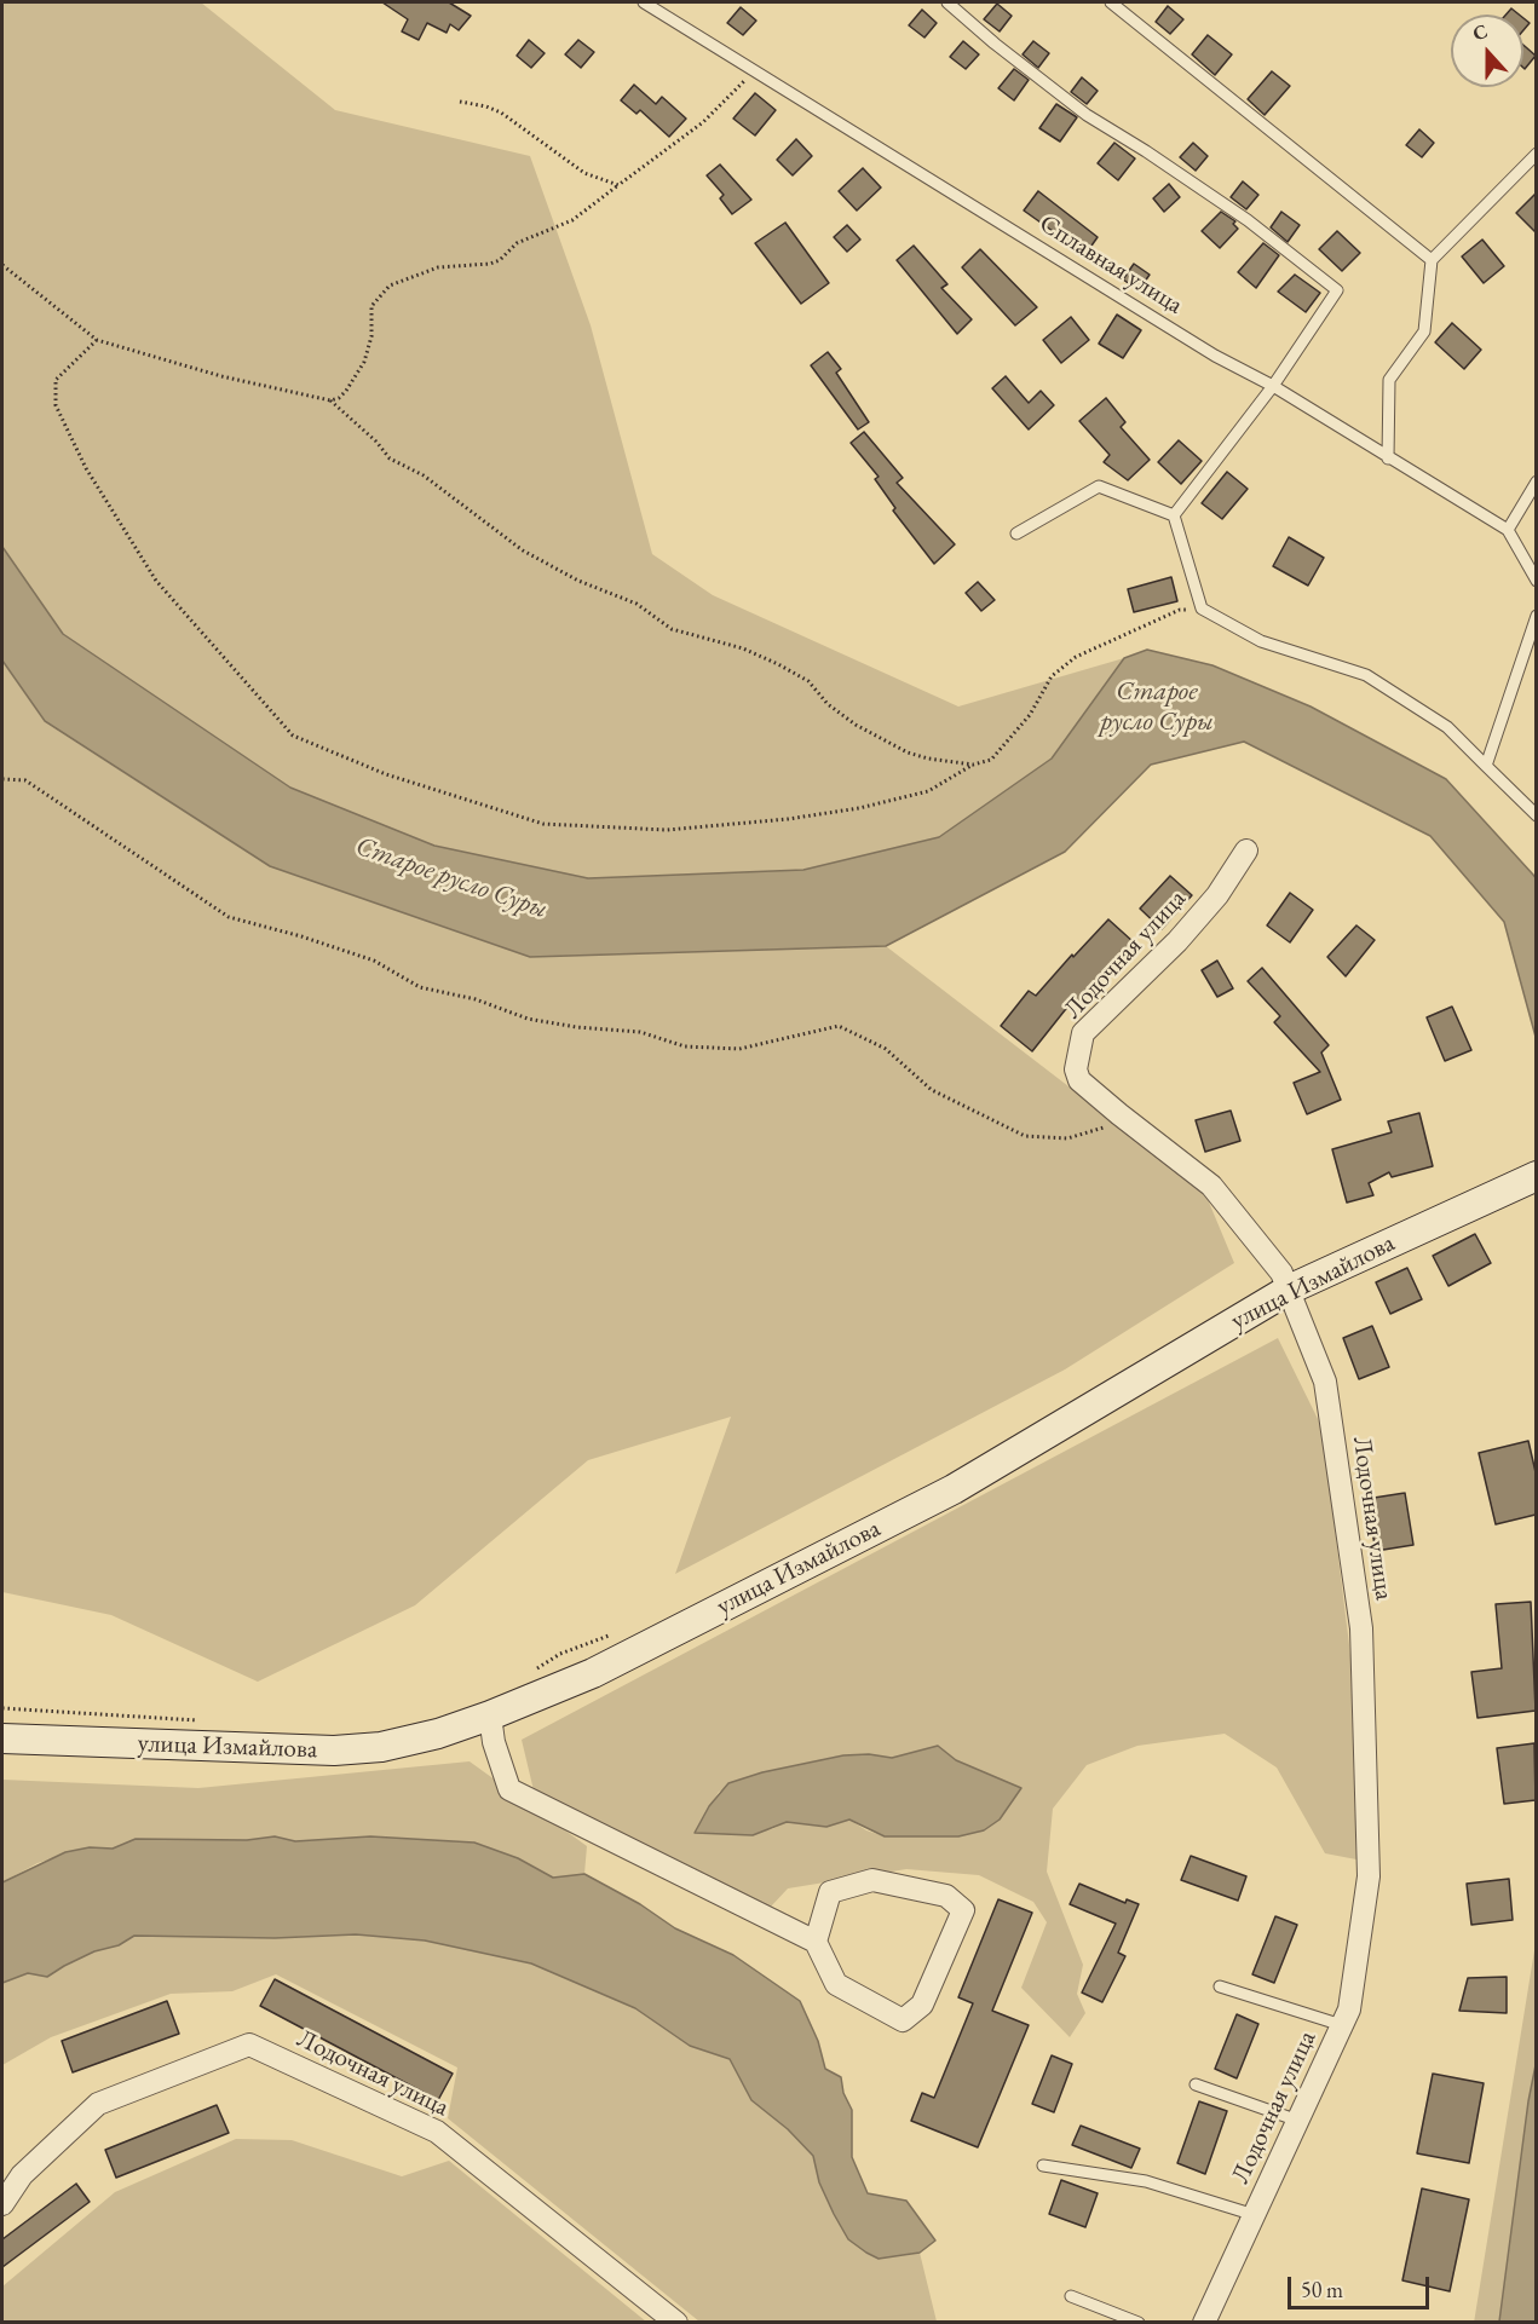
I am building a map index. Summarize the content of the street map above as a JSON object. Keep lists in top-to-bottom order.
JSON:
{
  "streets": {
    "main road": ["улица Измайлова"],
    "street": ["Лодочная улица"],
    "lane": ["Сплавная улица"]
  },
  "crossings": [
    ["Лодочная улица", "улица Измайлова"]
  ],
  "water": ["Старое русло Суры"],
  "scale_bar": "50 m",
  "north": "top"
}
